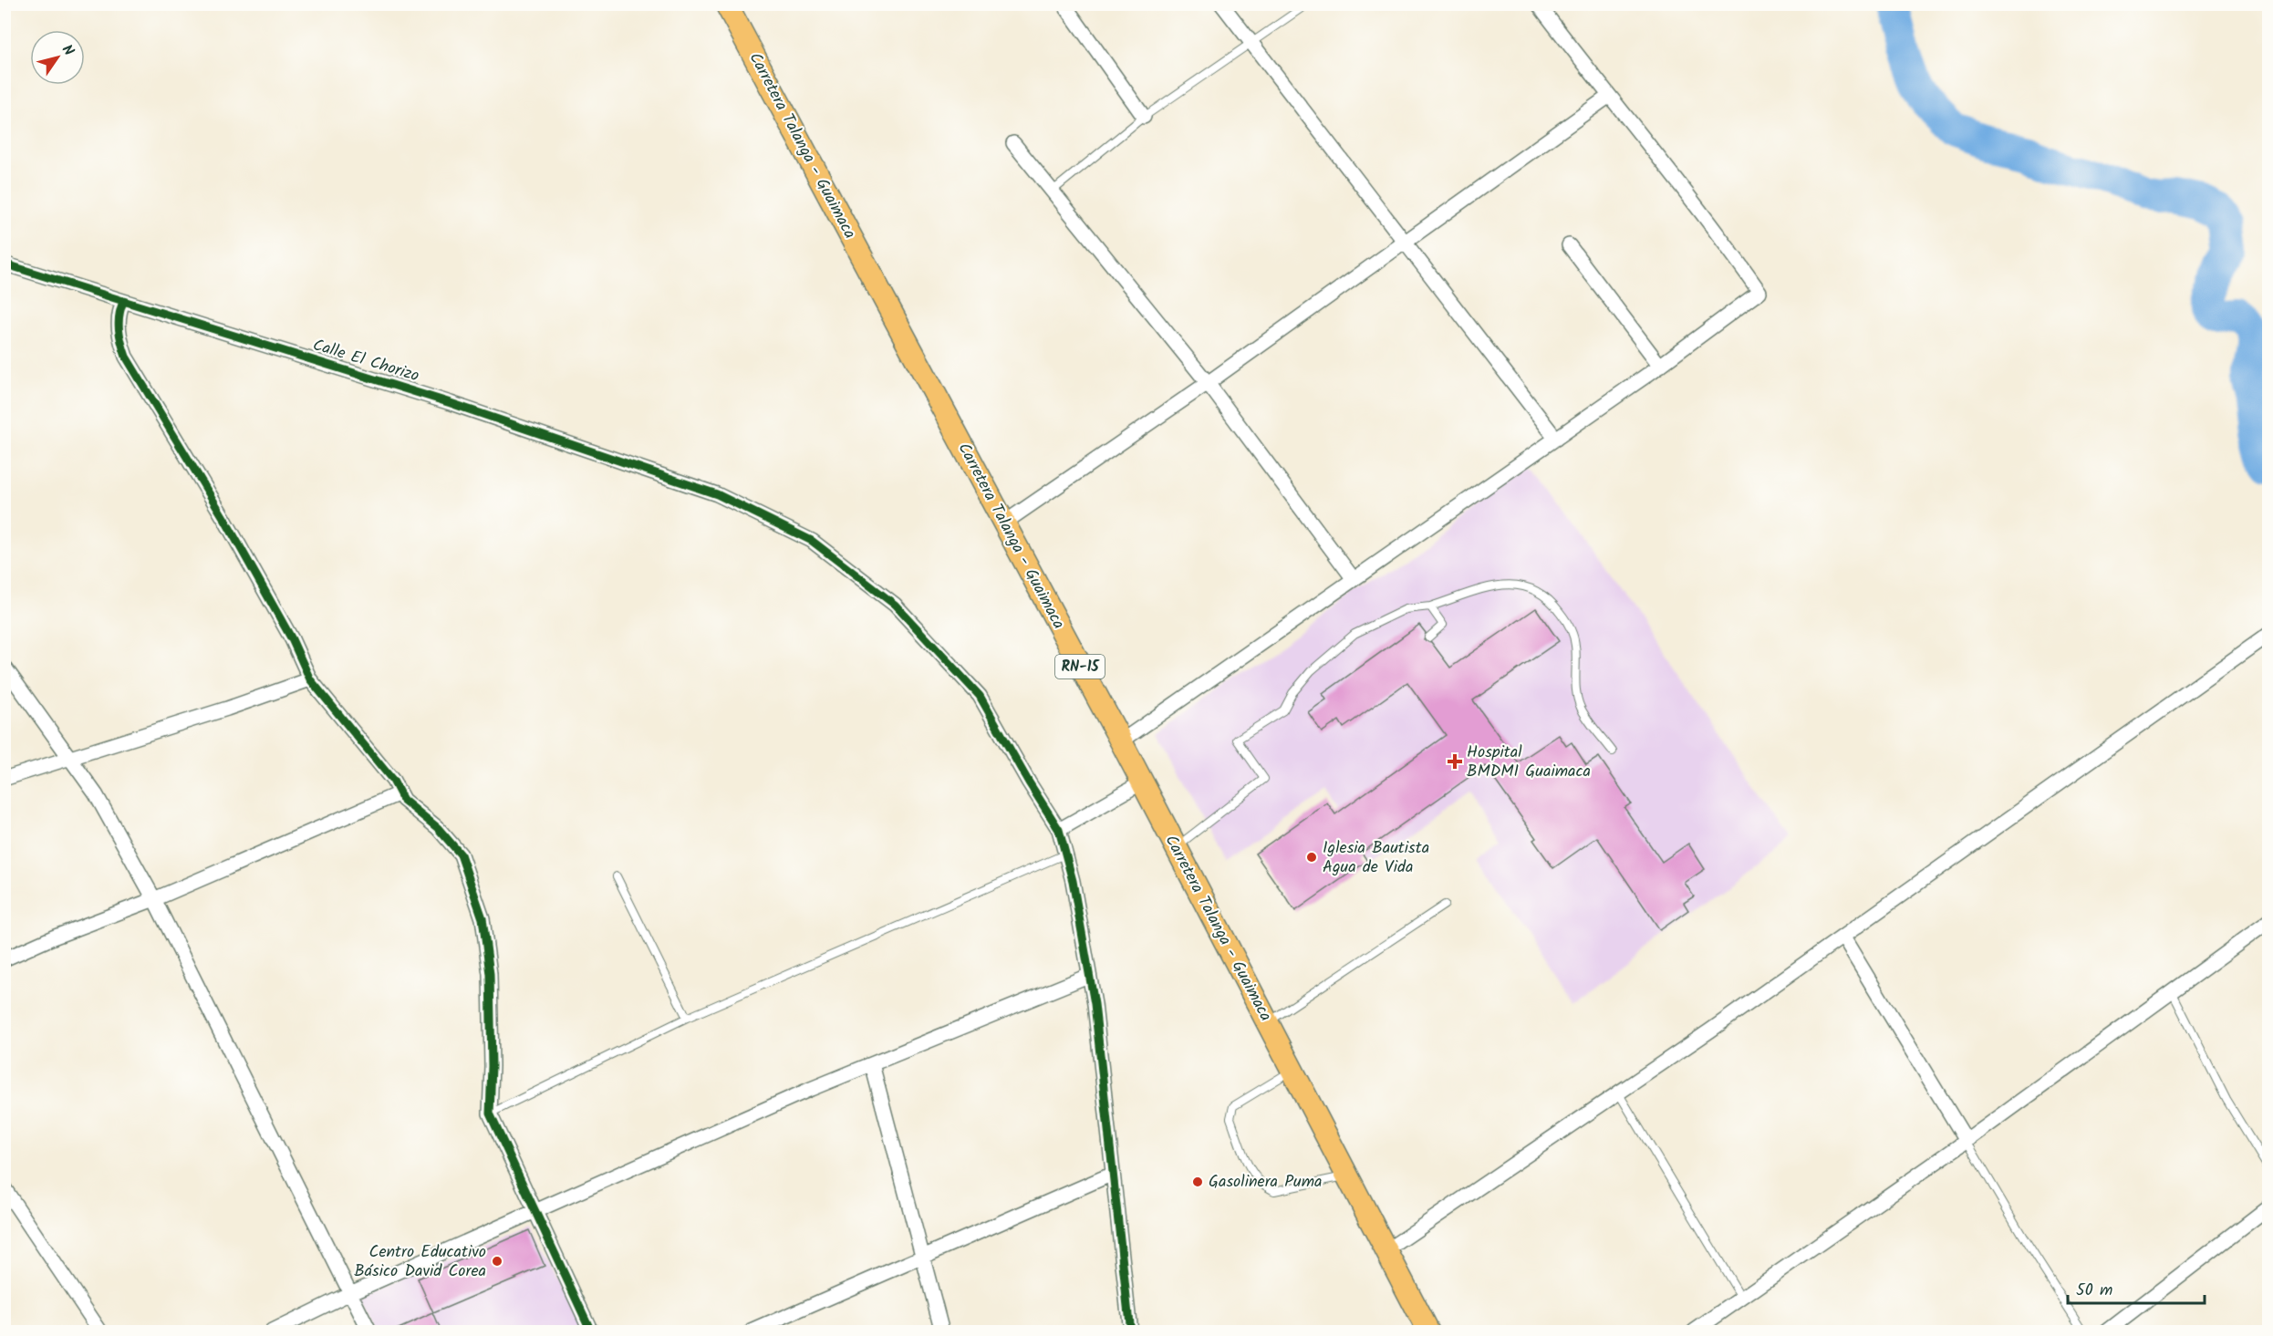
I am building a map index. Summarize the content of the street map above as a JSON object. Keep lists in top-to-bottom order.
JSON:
{
  "streets": {
    "main road": ["Carretera Talanga - Guaimaca", "RN-15"],
    "street": ["Calle El Chorizo"]
  },
  "places": {
    "health": ["Hospital BMDMI Guaimaca"],
    "other": ["Iglesia Bautista Agua de Vida", "Gasolinera Puma", "Centro Educativo Básico David Corea"]
  },
  "scale_bar": "50 m",
  "north": "top right"
}
